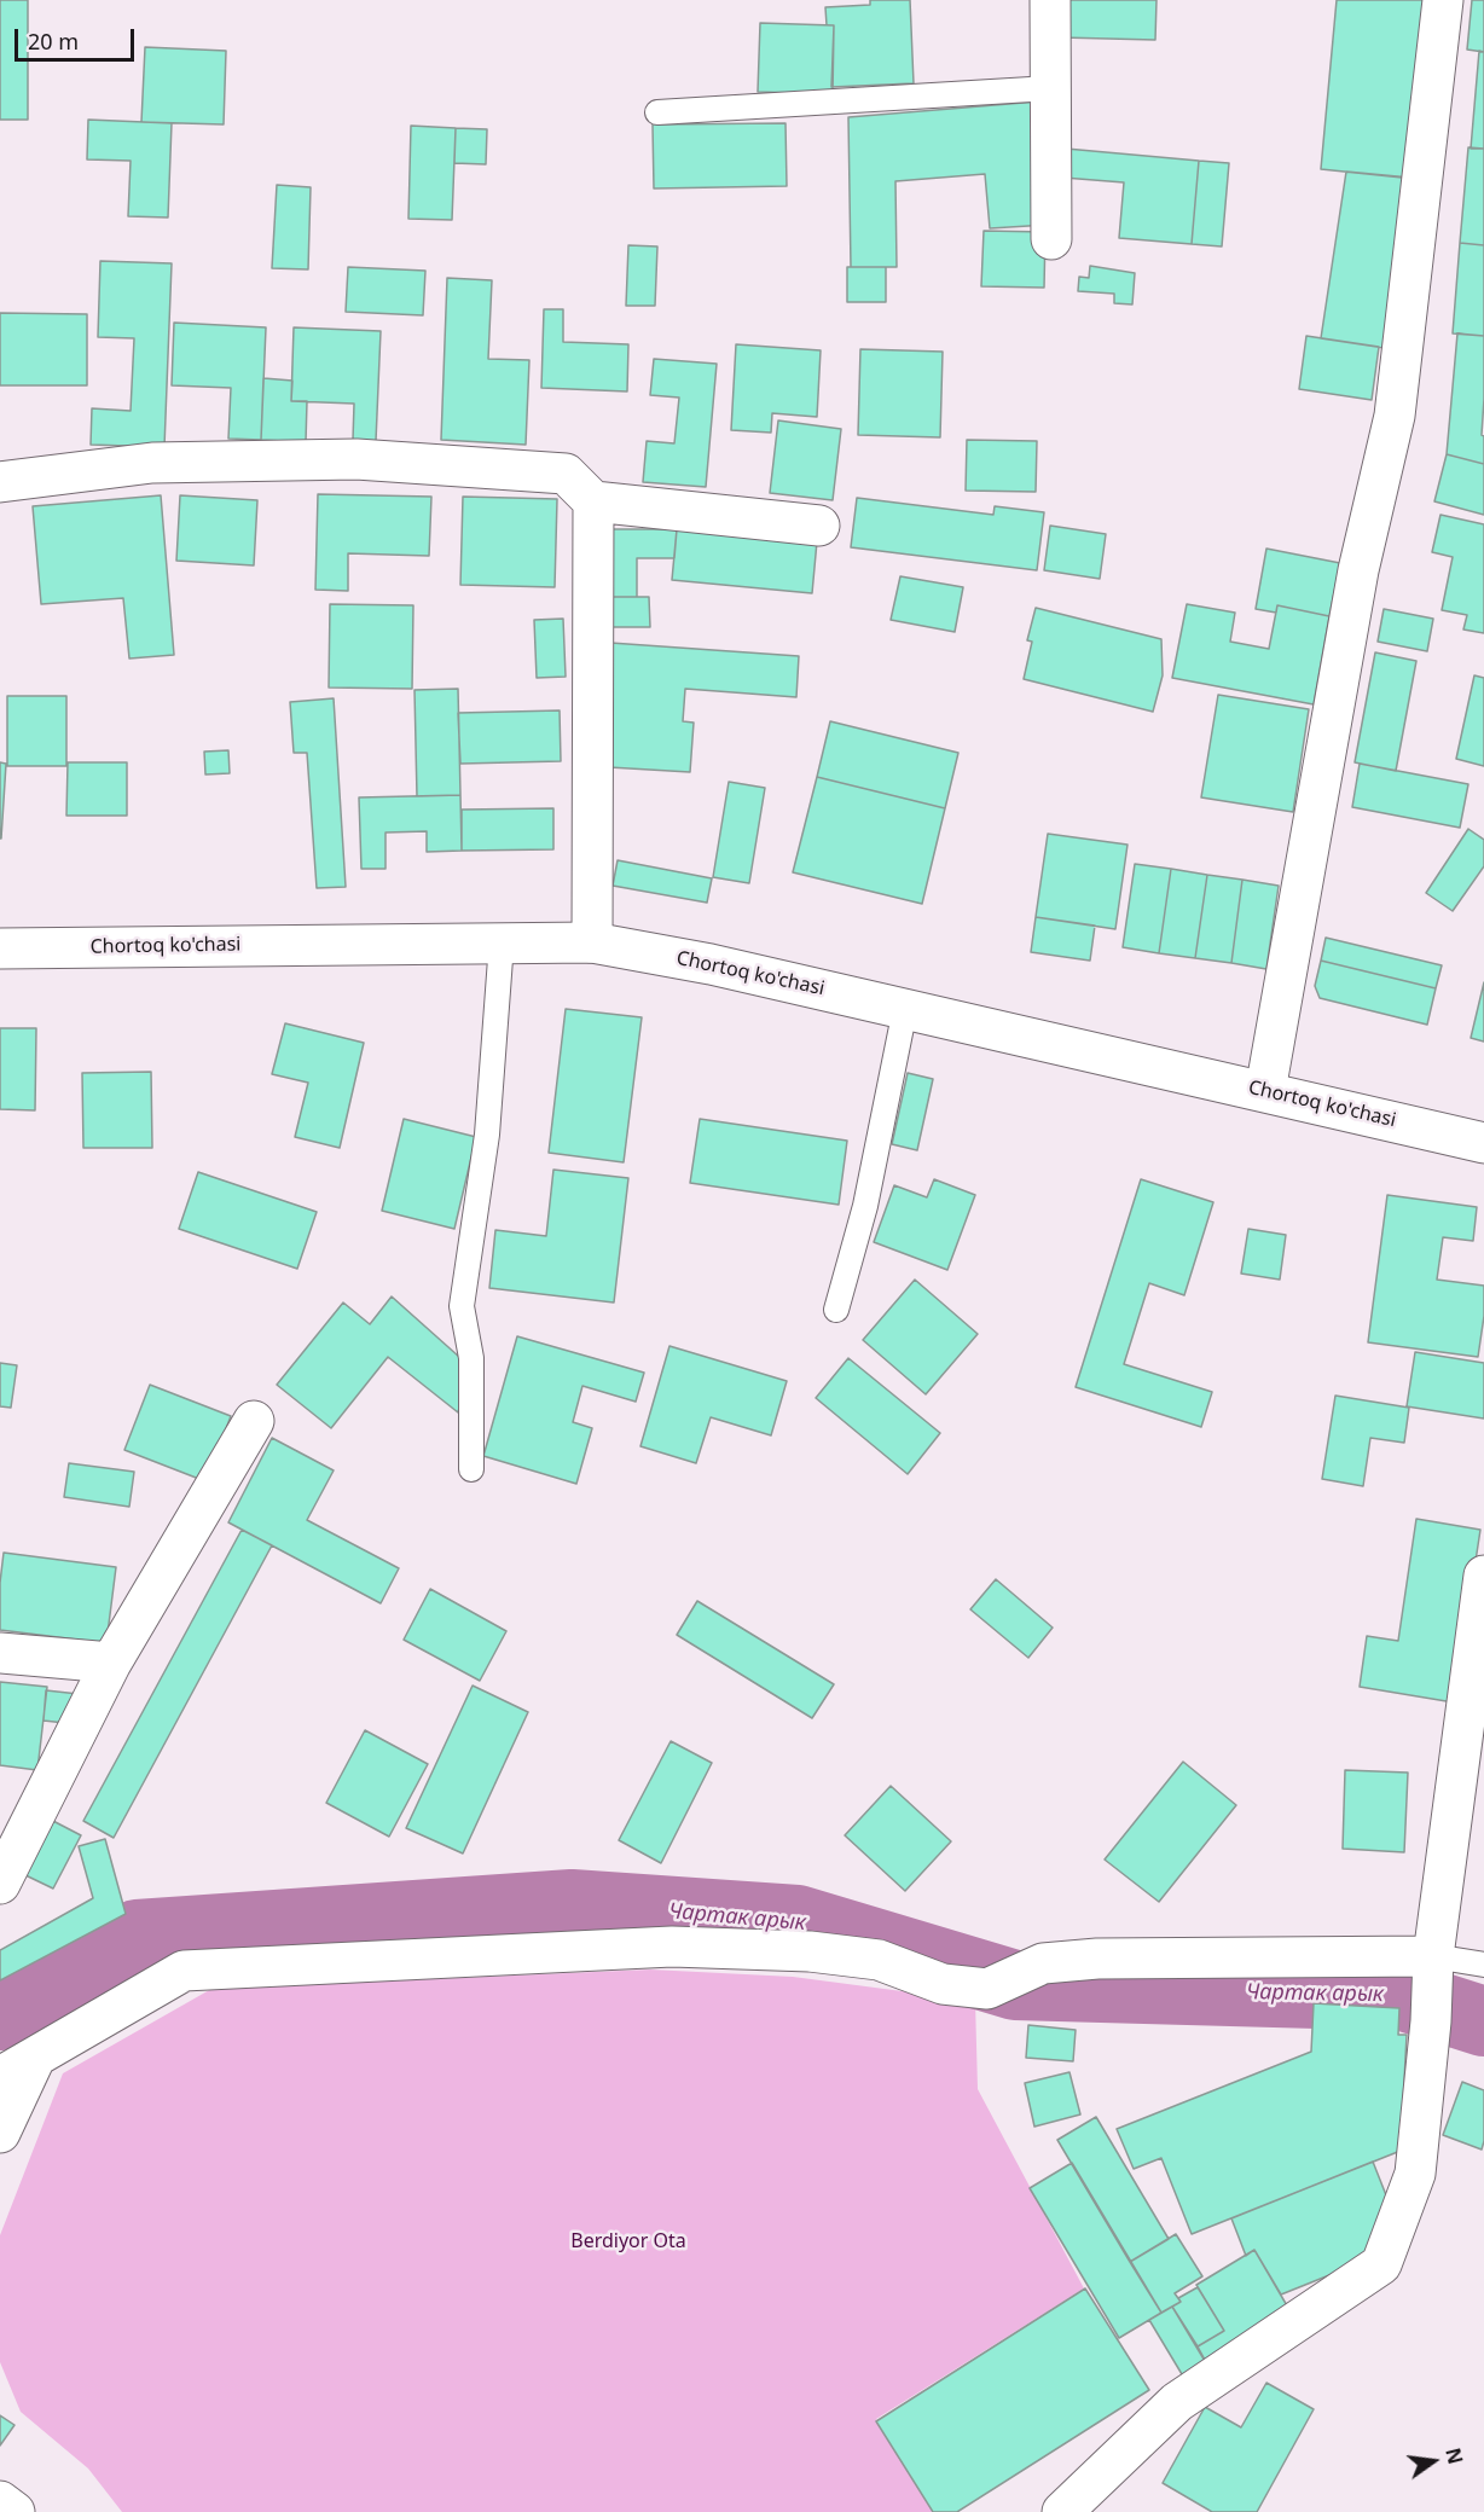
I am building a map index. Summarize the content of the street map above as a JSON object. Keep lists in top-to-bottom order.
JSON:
{
  "streets": {
    "street": ["Chortoq ko'chasi"]
  },
  "water": ["Чартак арык"],
  "parks": ["Berdiyor Ota"],
  "scale_bar": "20 m",
  "north": "right"
}
